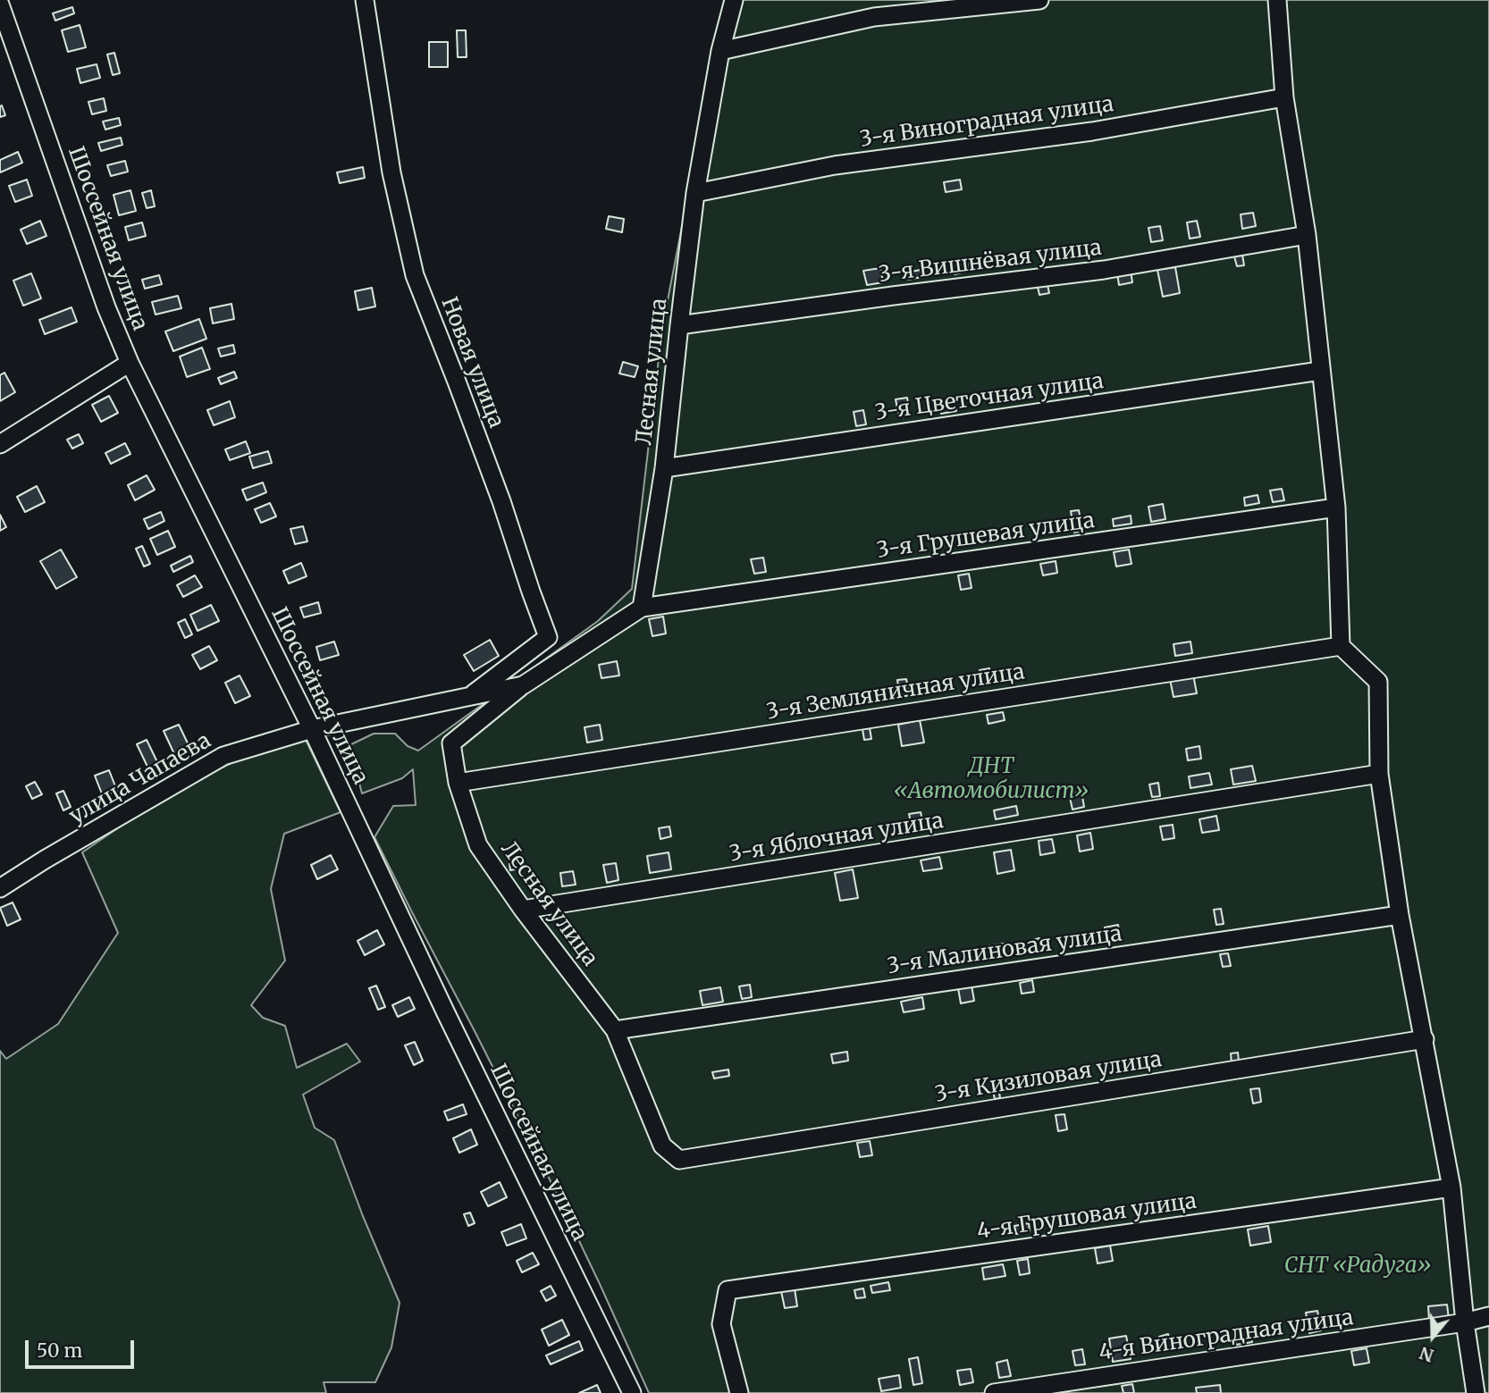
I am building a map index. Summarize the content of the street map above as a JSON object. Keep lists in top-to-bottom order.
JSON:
{
  "streets": {
    "street": [
      "3-я Виноградная улица",
      "Шоссейная улица",
      "3-я Вишнёвая улица",
      "Новая улица",
      "Лесная улица",
      "3-я Цветочная улица",
      "3-я Грушевая улица",
      "3-я Земляничная улица",
      "улица Чапаева",
      "3-я Яблочная улица",
      "3-я Малиновая улица",
      "3-я Кизиловая улица",
      "4-я Грушовая улица",
      "4-я Виноградная улица"
    ]
  },
  "crossings": [
    ["3-я Виноградная улица", "Лесная улица"],
    ["Шоссейная улица", "Лесная улица"],
    ["Шоссейная улица", "улица Чапаева"],
    ["3-я Вишнёвая улица", "Лесная улица"],
    ["Новая улица", "Лесная улица"],
    ["Лесная улица", "3-я Цветочная улица"],
    ["Лесная улица", "3-я Грушевая улица"],
    ["Лесная улица", "3-я Земляничная улица"],
    ["Лесная улица", "улица Чапаева"],
    ["Лесная улица", "3-я Яблочная улица"],
    ["Лесная улица", "3-я Малиновая улица"],
    ["Лесная улица", "3-я Кизиловая улица"]
  ],
  "parks": ["ДНТ «Автомобилист»", "СНТ «Радуга»"],
  "scale_bar": "50 m",
  "north": "bottom"
}
